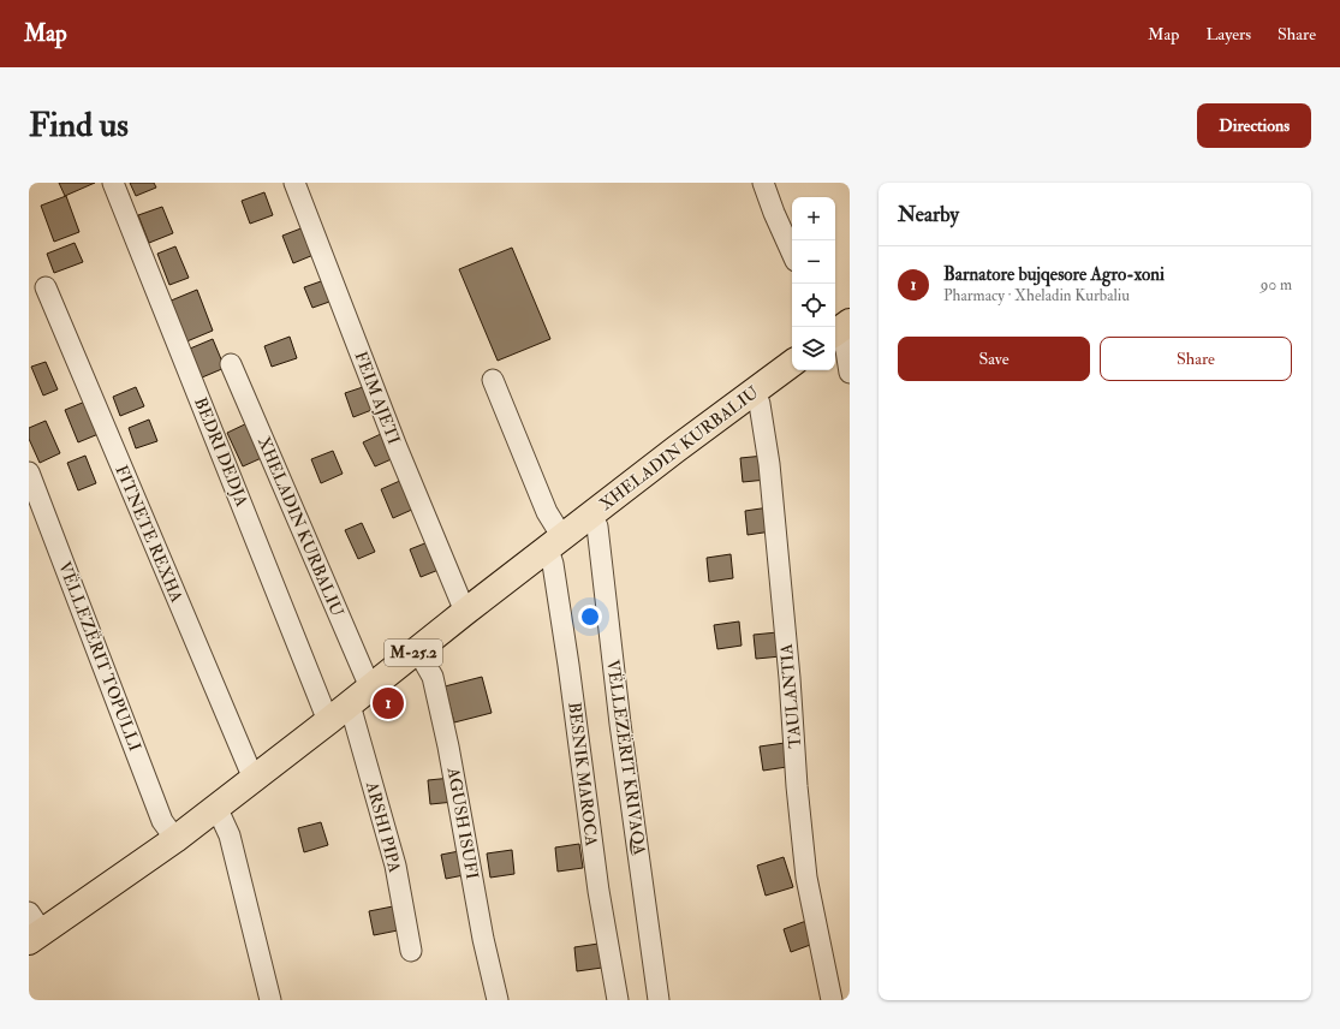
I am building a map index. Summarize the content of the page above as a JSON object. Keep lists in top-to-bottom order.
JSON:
{
  "streets": {
    "main road": ["XHELADIN KURBALIU", "M-25.2"],
    "street": [
      "FEIM AJETI",
      "BEDRI DEDJA",
      "FITNETE REXHA",
      "VËLLEZËRIT TOPULLI",
      "TAULANTIA",
      "VËLLEZËRIT KRIVAQA",
      "BESNIK MAROCA",
      "AGUSH ISUFI",
      "ARSHI PIPA"
    ]
  },
  "crossings": [
    ["FEIM AJETI", "XHELADIN KURBALIU"],
    ["XHELADIN KURBALIU", "BEDRI DEDJA"],
    ["XHELADIN KURBALIU", "FITNETE REXHA"],
    ["XHELADIN KURBALIU", "VËLLEZËRIT TOPULLI"],
    ["XHELADIN KURBALIU", "TAULANTIA"],
    ["XHELADIN KURBALIU", "VËLLEZËRIT KRIVAQA"],
    ["XHELADIN KURBALIU", "BESNIK MAROCA"],
    ["XHELADIN KURBALIU", "AGUSH ISUFI"],
    ["XHELADIN KURBALIU", "ARSHI PIPA"]
  ],
  "page": {
    "header": "Map",
    "nav": ["Map", "Layers", "Share"],
    "buttons": [
      "Directions",
      ["Save", "Share"]
    ],
    "title": "Find us",
    "heading": "Nearby",
    "map_buttons": ["+", "−"],
    "list": [
      {
        "mark": "1",
        "name": "Barnatore bujqesore Agro-xoni",
        "note": "Pharmacy · Xheladin Kurbaliu",
        "value": "90 m"
      }
    ],
    "pins": "1"
  }
}
